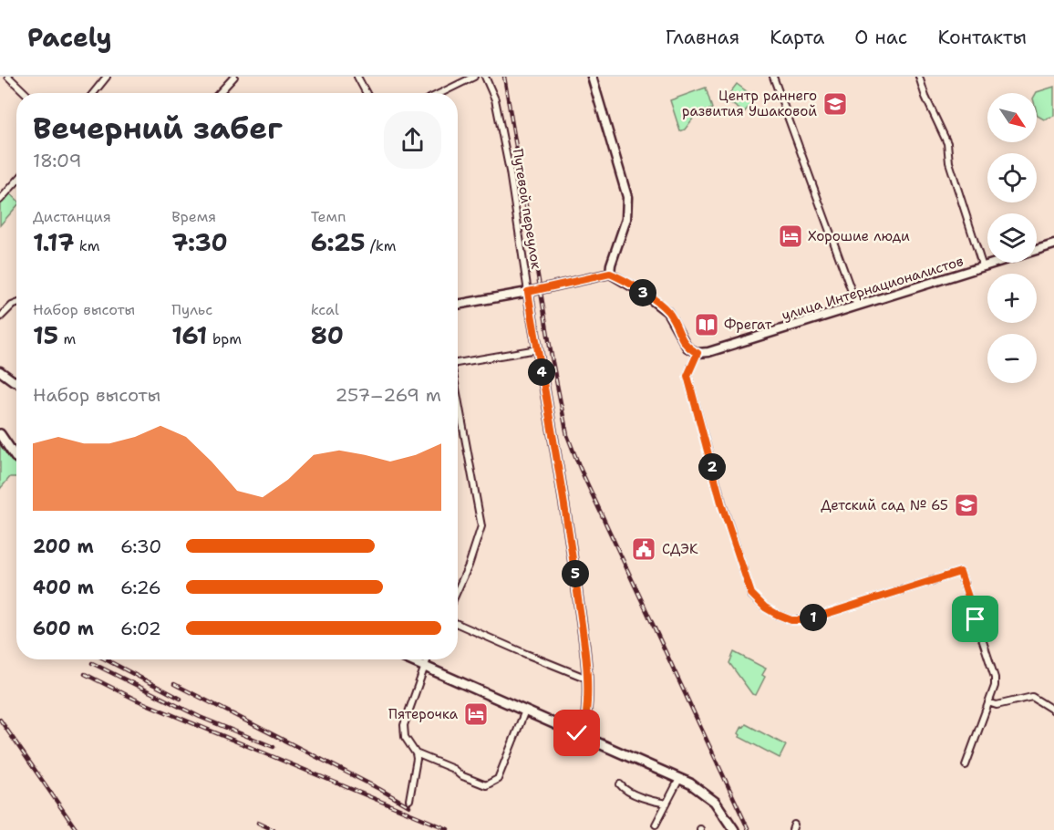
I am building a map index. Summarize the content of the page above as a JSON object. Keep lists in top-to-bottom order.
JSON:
{
  "streets": {
    "street": ["Путевой переулок", "улица Интернационалистов"]
  },
  "places": {
    "school or university": ["Центр раннего развития Ушаковой", "Детский сад № 65"],
    "hotel": ["Хорошие люди", "Пятерочка"],
    "library": ["Фрегат"],
    "public building": ["СДЭК"]
  },
  "north": "bottom right",
  "page": {
    "header": "Pacely",
    "nav": [
      "Главная",
      "Карта",
      "О нас",
      "Контакты"
    ],
    "map_buttons": ["+", "−"],
    "heading": ["Вечерний забег", "18:09"],
    "stats": [
      ["Дистанция", "1.17 km"],
      ["Время", "7:30"],
      ["Темп", "6:25 /km"],
      ["Набор высоты", "15 m"],
      ["Пульс", "161 bpm"],
      ["kcal", "80"]
    ],
    "pins": [
      "3",
      "4",
      "2",
      "5",
      "1"
    ],
    "chart": ["Набор высоты", "257–269 m"],
    "list": [
      {
        "name": "200 m",
        "note": "6:30"
      },
      {
        "name": "400 m",
        "note": "6:26"
      },
      {
        "name": "600 m",
        "note": "6:02"
      }
    ]
  }
}
